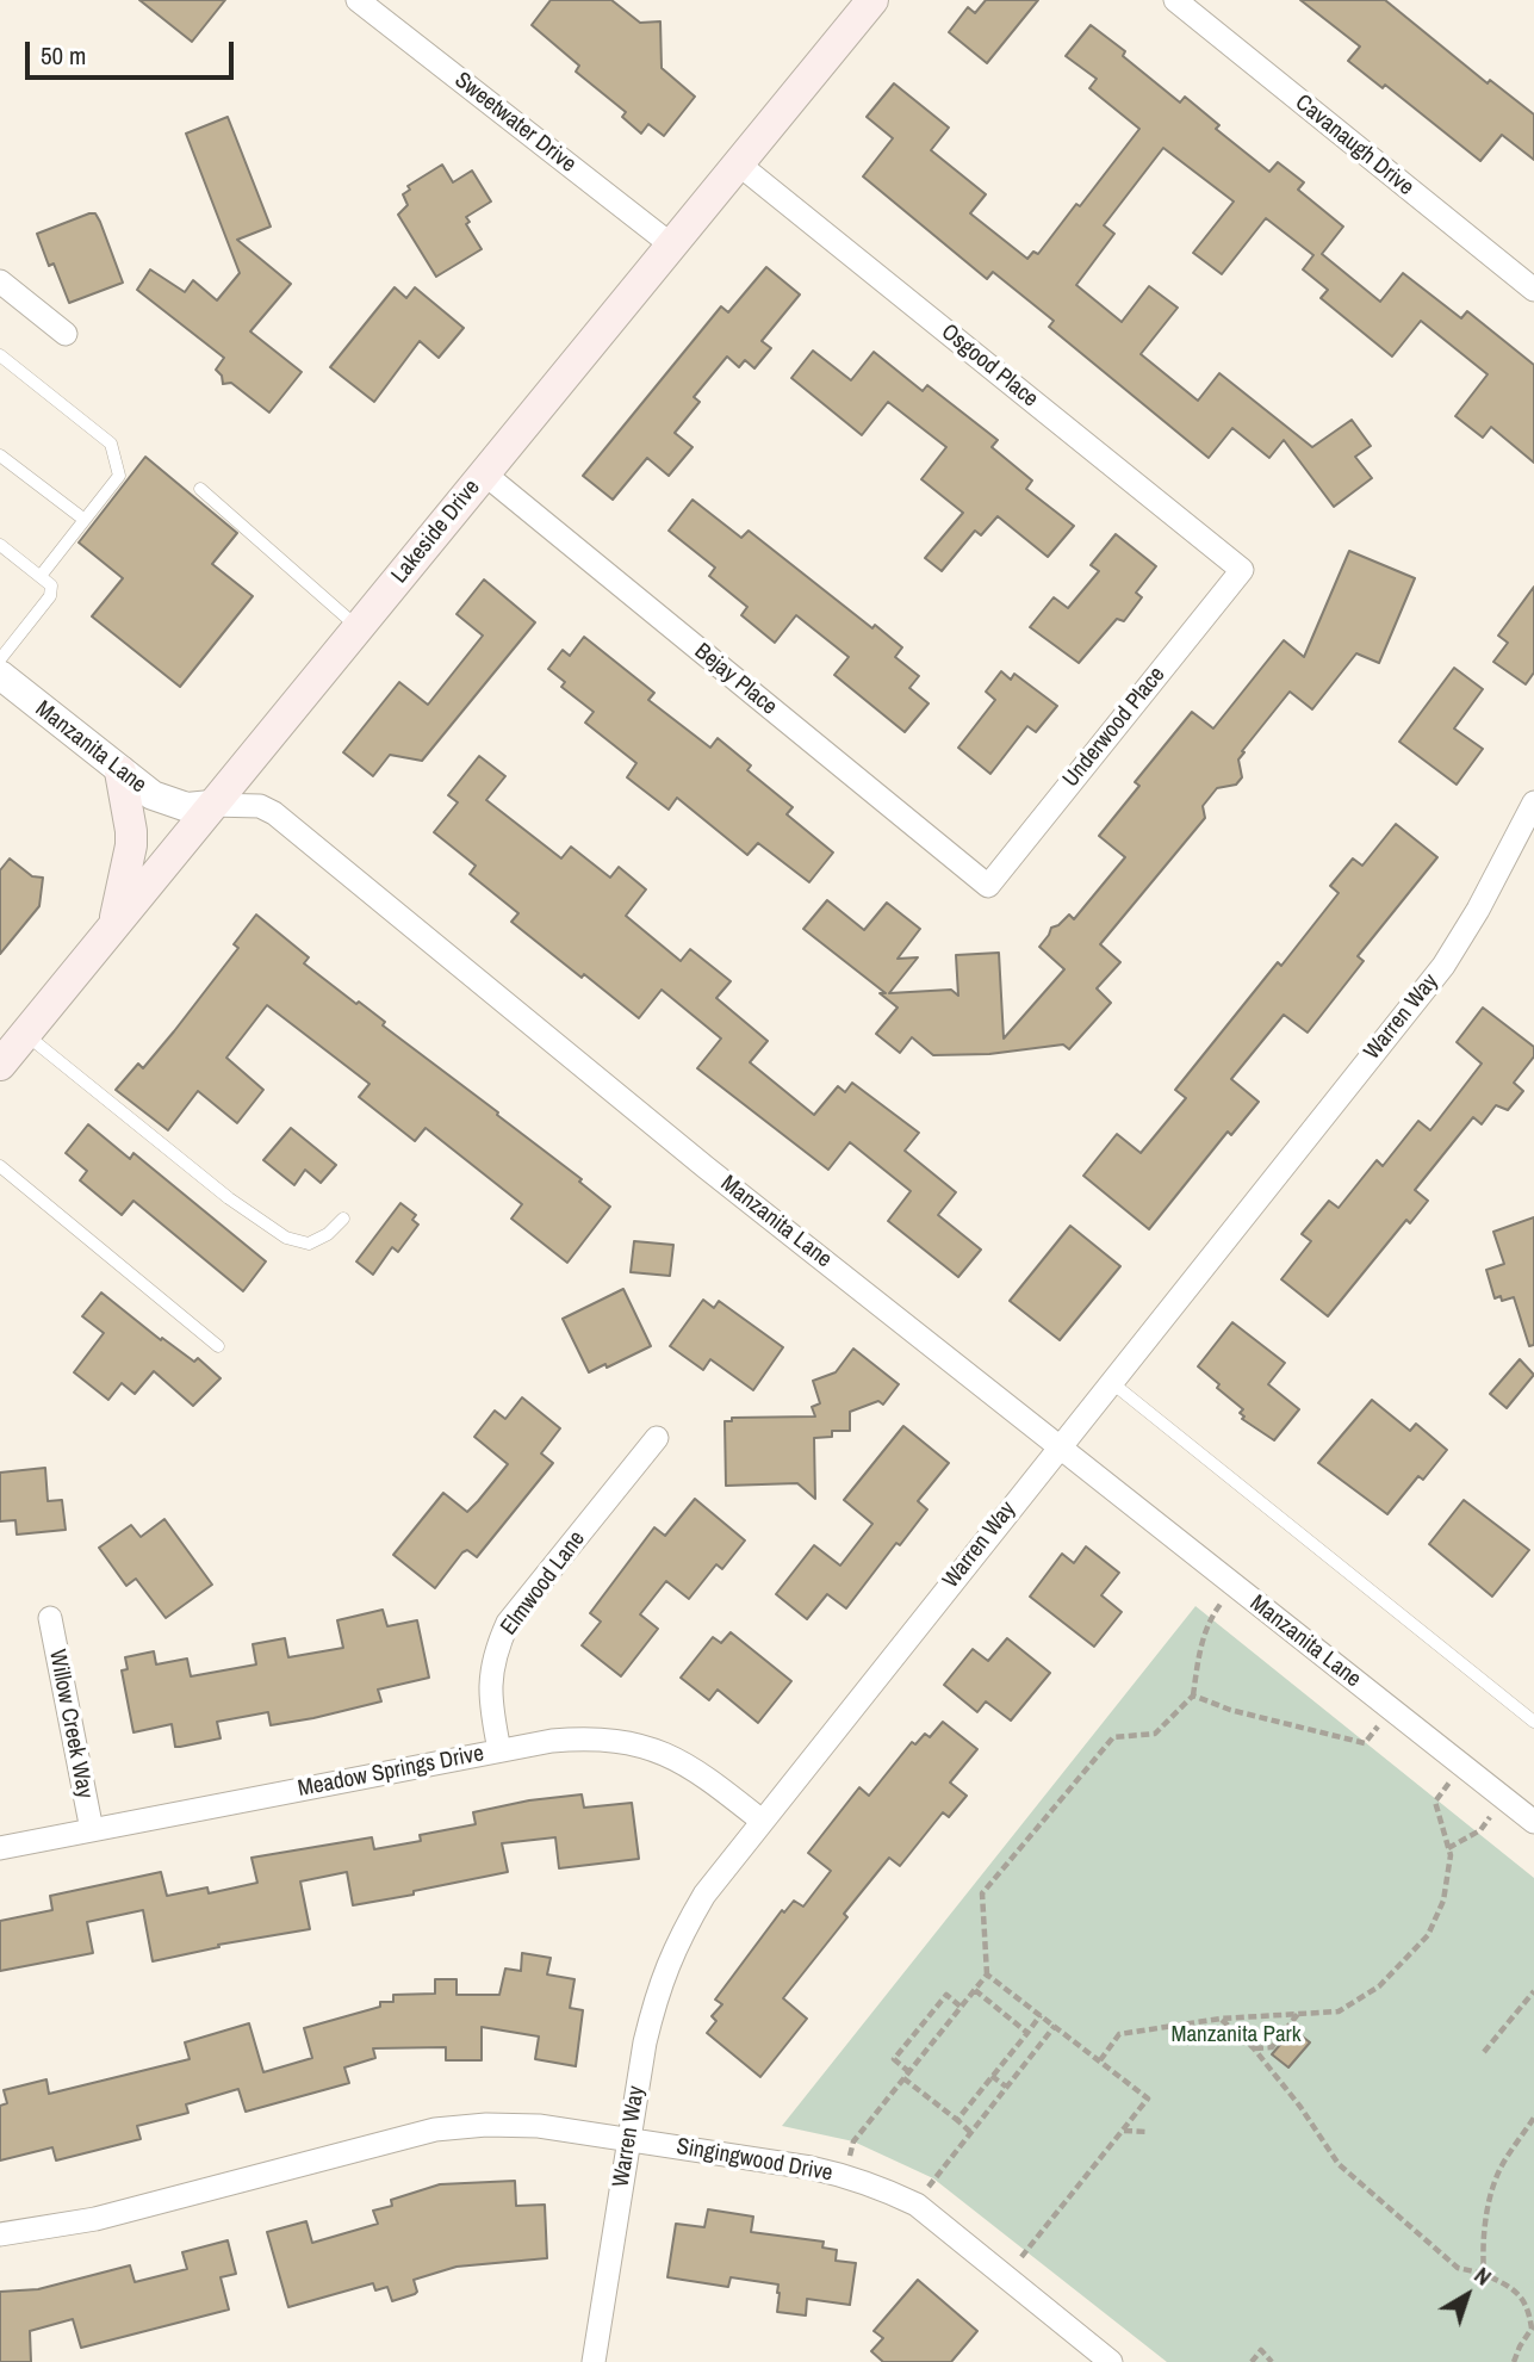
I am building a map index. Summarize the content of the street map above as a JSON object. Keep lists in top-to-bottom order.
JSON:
{
  "streets": {
    "main road": ["Lakeside Drive"],
    "street": [
      "Sweetwater Drive",
      "Cavanaugh Drive",
      "Osgood Place",
      "Bejay Place",
      "Underwood Place",
      "Manzanita Lane",
      "Warren Way",
      "Elmwood Lane",
      "Willow Creek Way",
      "Meadow Springs Drive",
      "Singingwood Drive"
    ]
  },
  "crossings": [
    ["Sweetwater Drive", "Lakeside Drive"],
    ["Osgood Place", "Lakeside Drive"],
    ["Osgood Place", "Underwood Place"],
    ["Lakeside Drive", "Bejay Place"],
    ["Lakeside Drive", "Manzanita Lane"],
    ["Bejay Place", "Underwood Place"],
    ["Manzanita Lane", "Warren Way"],
    ["Warren Way", "Meadow Springs Drive"],
    ["Warren Way", "Singingwood Drive"],
    ["Elmwood Lane", "Meadow Springs Drive"],
    ["Willow Creek Way", "Meadow Springs Drive"]
  ],
  "parks": ["Manzanita Park"],
  "scale_bar": "50 m",
  "north": "top right"
}
